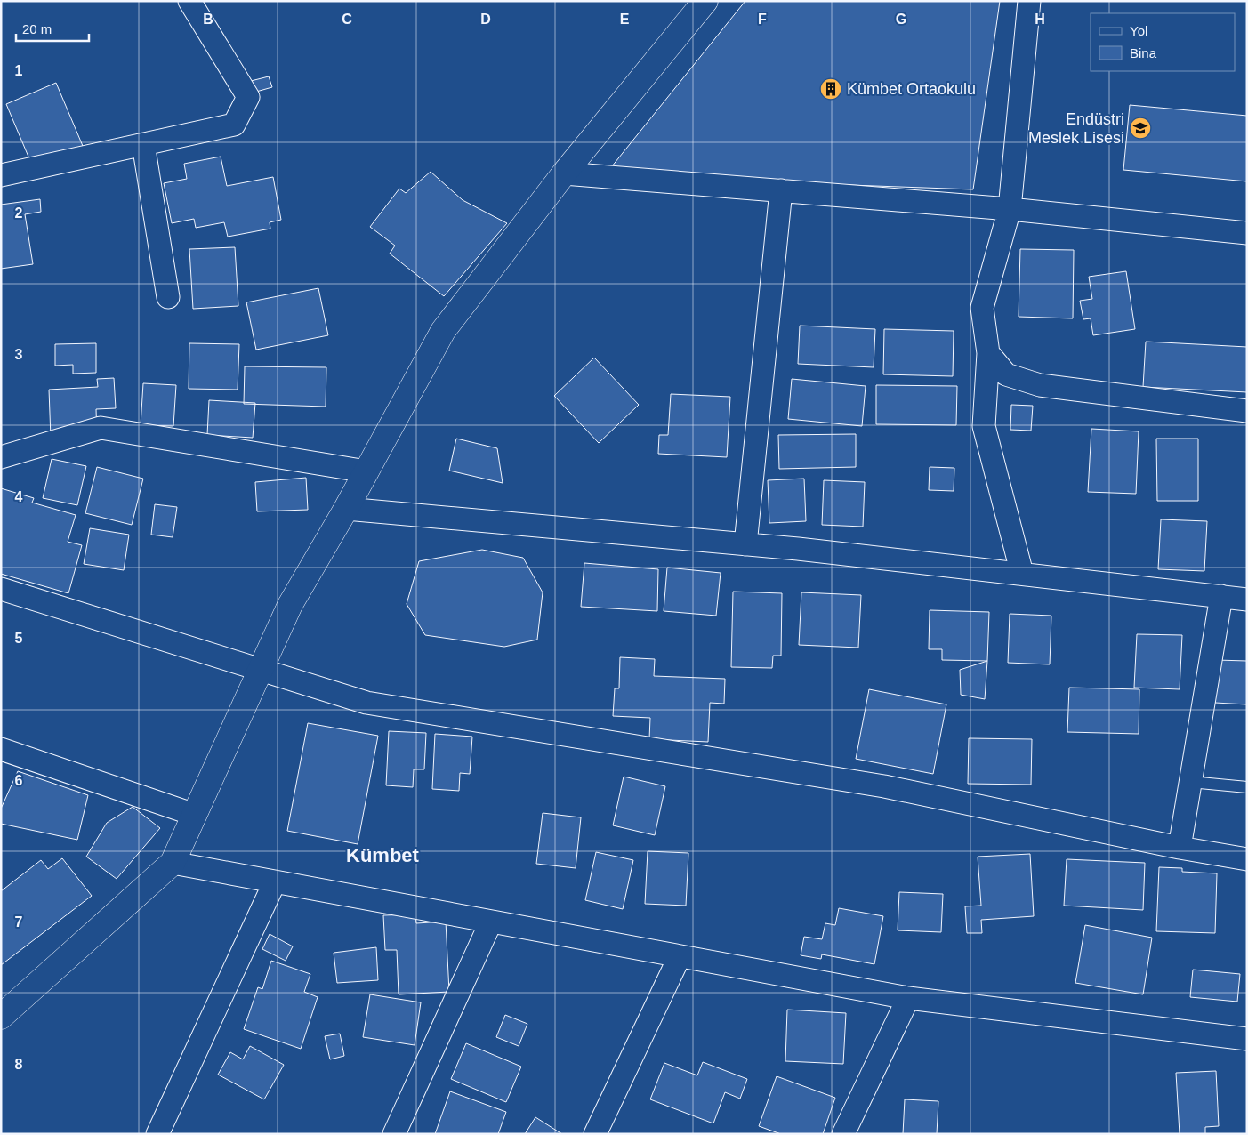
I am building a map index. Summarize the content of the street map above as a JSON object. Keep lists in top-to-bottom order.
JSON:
{
  "districts": ["Kümbet"],
  "places": {
    "building": ["Kümbet Ortaokulu"],
    "school or university": ["Endüstri Meslek Lisesi"]
  },
  "legend": ["Yol", "Bina"],
  "scale_bar": "20 m",
  "grid": {
    "columns": [
      "B",
      "C",
      "D",
      "E",
      "F",
      "G",
      "H"
    ],
    "rows": [
      "1",
      "2",
      "3",
      "4",
      "5",
      "6",
      "7",
      "8"
    ]
  }
}
